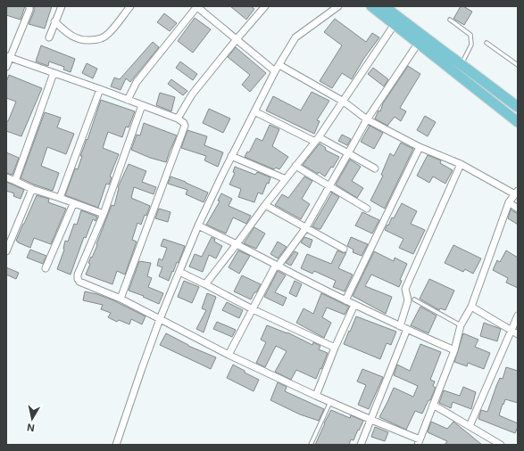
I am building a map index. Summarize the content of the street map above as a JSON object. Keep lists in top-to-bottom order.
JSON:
{
  "north": "bottom"
}
